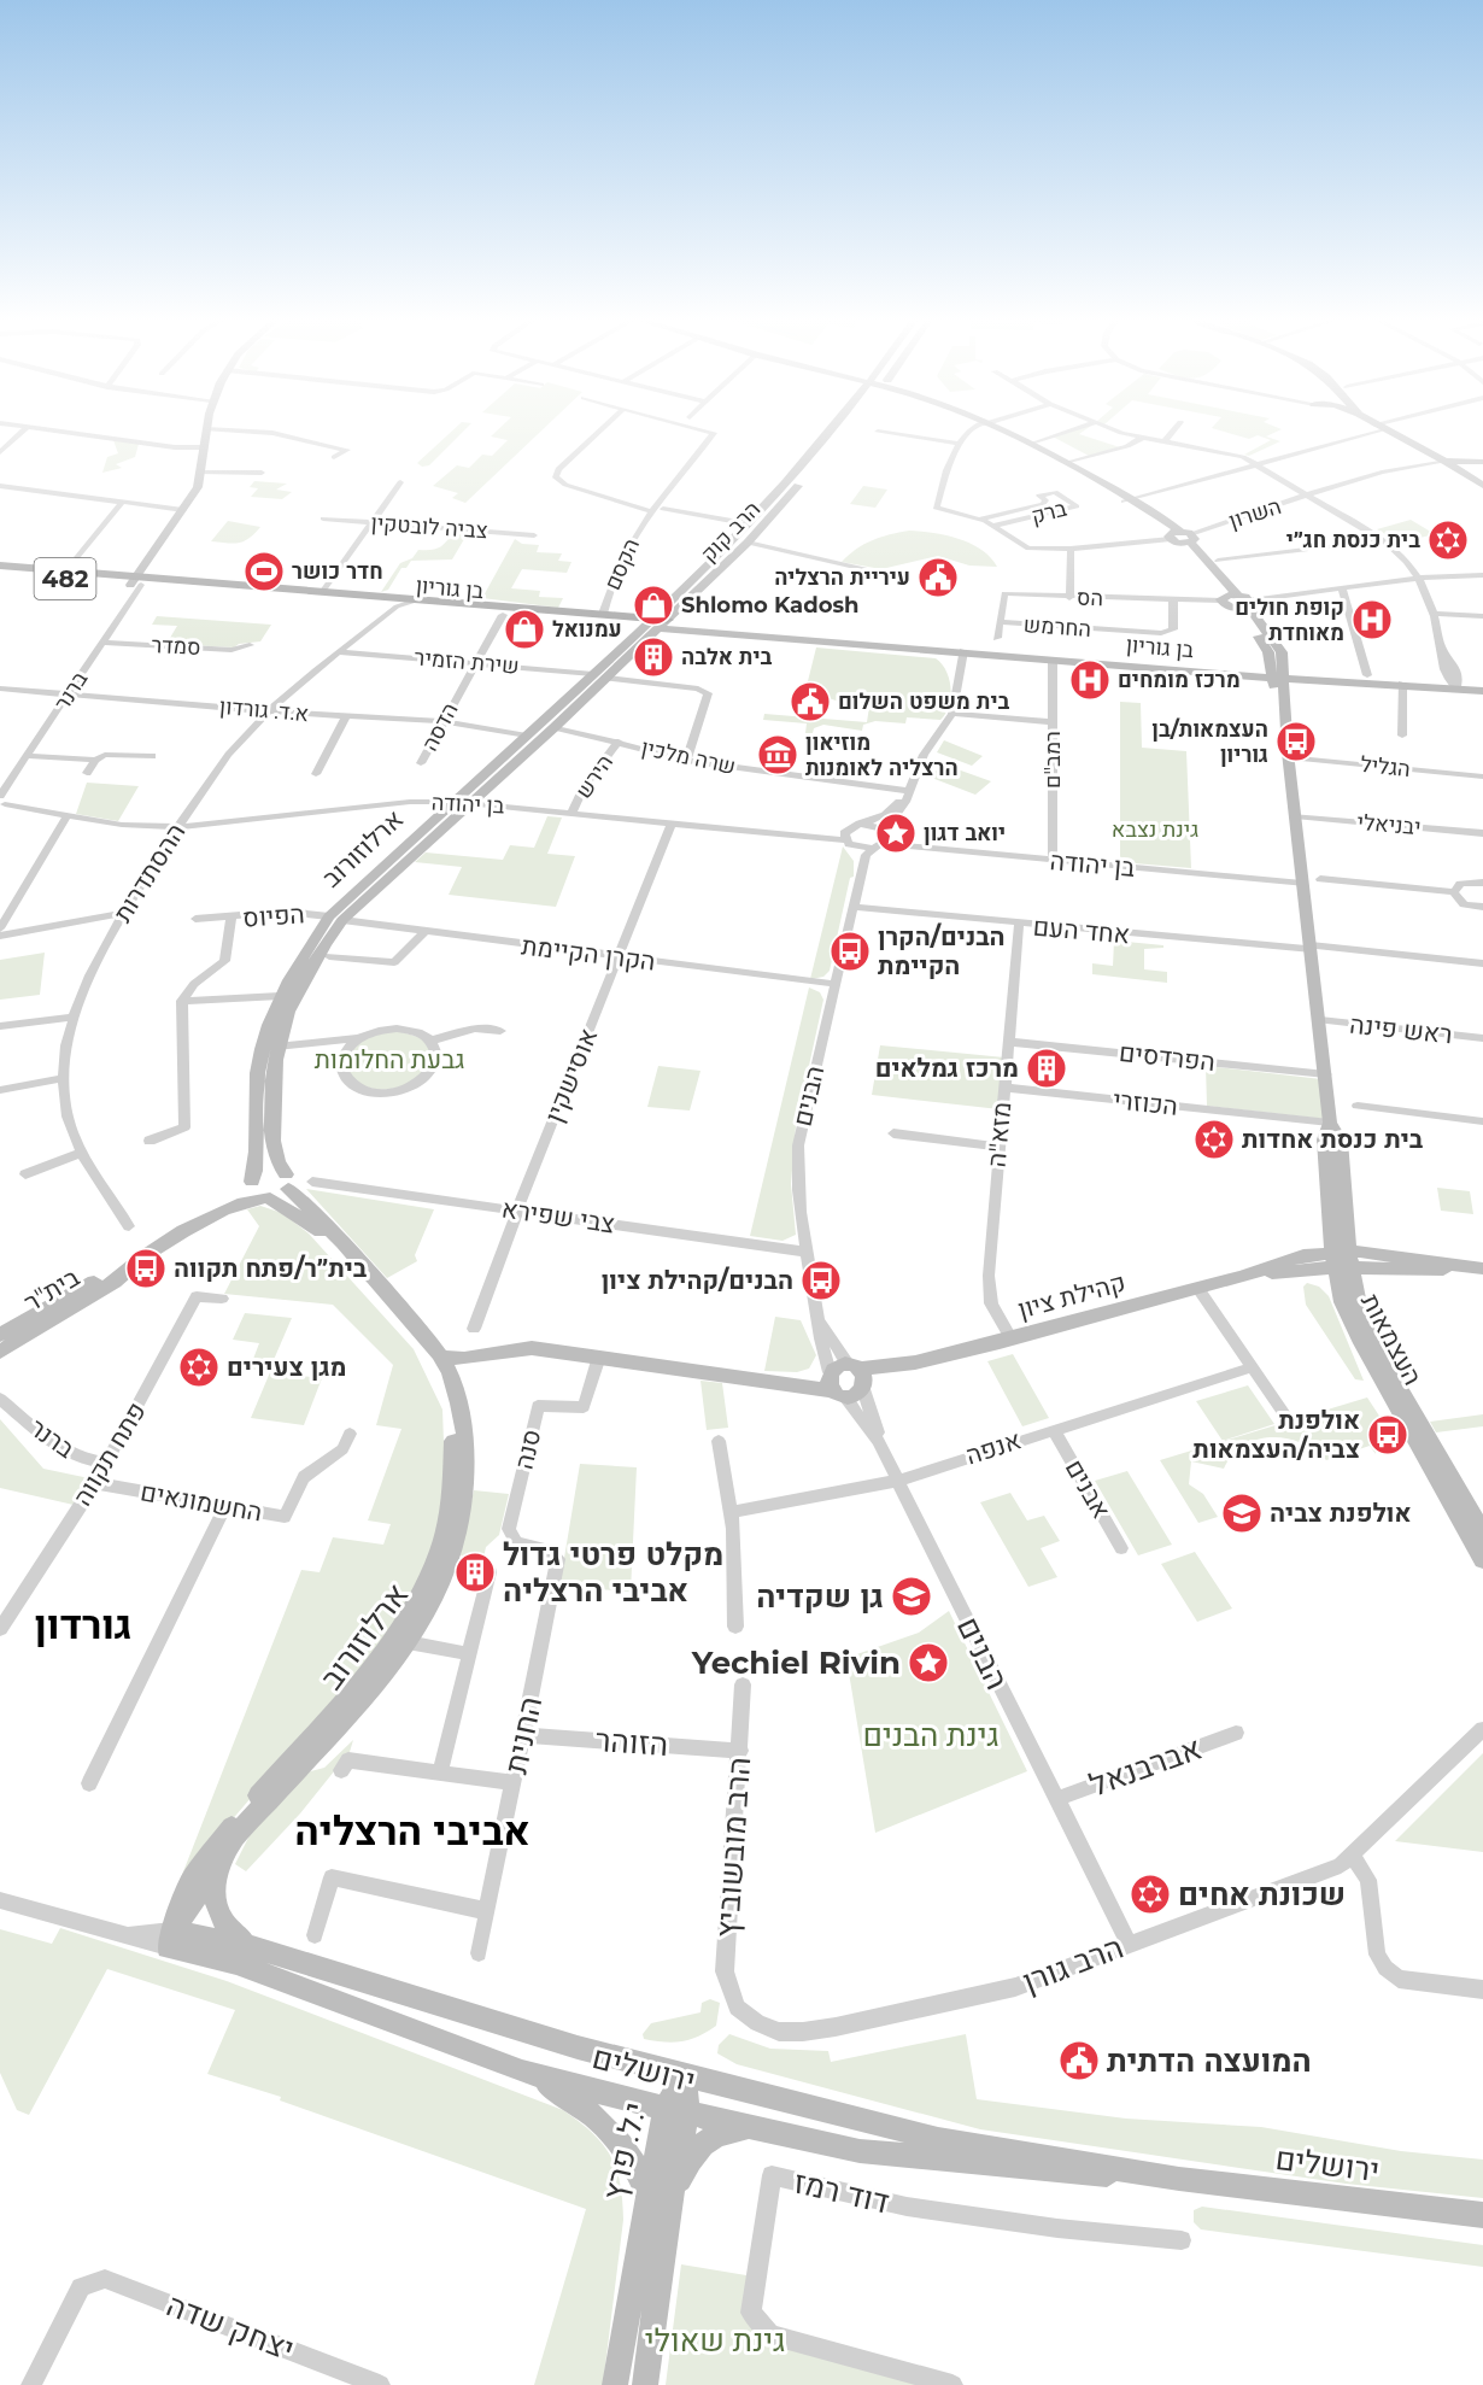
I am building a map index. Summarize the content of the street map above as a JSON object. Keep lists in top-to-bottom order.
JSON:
{
  "streets": {
    "main road": ["482", "בן גוריון"],
    "street": [
      "ברק",
      "השרון",
      "צביה לובטקין",
      "הרב קוק",
      "הקסם",
      "הס",
      "החרמש",
      "סמדר",
      "שירת הזמיר",
      "ברנר",
      "א.ד. גורדון",
      "הדסה",
      "שרה מלכין",
      "רמב\"ם",
      "הגליל",
      "הירש",
      "בן יהודה",
      "יבניאלי",
      "ארלוזורוב",
      "ההסתדרות",
      "הפיוס",
      "אחד העם",
      "הקרן הקיימת",
      "ראש פינה",
      "הפרדסים",
      "אוסישקין",
      "הבנים",
      "הכוזרי",
      "מזא\"ה",
      "צבי שפירא",
      "בית\"ר",
      "קהילת ציון",
      "העצמאות",
      "אנפה",
      "סנה",
      "פתח תקווה",
      "אבנים",
      "החשמונאים",
      "החנית",
      "הזוהר",
      "אברבנאל",
      "הרב מובשוביץ",
      "הרב גורן",
      "ירושלים",
      "י.ל. פרץ",
      "דוד רמז",
      "יצחק שדה"
    ]
  },
  "crossings": [
    ["ברק", "השרון"],
    ["הרב קוק", "בן גוריון"],
    ["הרב קוק", "ארלוזורוב"],
    ["הקסם", "בן גוריון"],
    ["בן גוריון", "ברנר"],
    ["בן גוריון", "הדסה"],
    ["בן גוריון", "רמב\"ם"],
    ["בן גוריון", "ארלוזורוב"],
    ["בן גוריון", "ההסתדרות"],
    ["בן גוריון", "הבנים"],
    ["בן גוריון", "העצמאות"],
    ["הס", "החרמש"],
    ["סמדר", "ברנר"],
    ["שירת הזמיר", "הדסה"],
    ["שירת הזמיר", "ארלוזורוב"],
    ["שירת הזמיר", "ההסתדרות"],
    ["ברנר", "א.ד. גורדון"],
    ["ברנר", "בן יהודה"],
    ["ברנר", "פתח תקווה"],
    ["א.ד. גורדון", "הדסה"],
    ["א.ד. גורדון", "ארלוזורוב"],
    ["א.ד. גורדון", "ההסתדרות"],
    ["שרה מלכין", "הירש"],
    ["שרה מלכין", "ארלוזורוב"],
    ["שרה מלכין", "הבנים"],
    ["רמב\"ם", "בן יהודה"],
    ["הגליל", "העצמאות"],
    ["הירש", "בן יהודה"],
    ["בן יהודה", "ארלוזורוב"],
    ["בן יהודה", "ההסתדרות"],
    ["בן יהודה", "אוסישקין"],
    ["בן יהודה", "הבנים"],
    ["בן יהודה", "העצמאות"],
    ["יבניאלי", "העצמאות"],
    ["ארלוזורוב", "הפיוס"],
    ["ארלוזורוב", "הקרן הקיימת"],
    ["ארלוזורוב", "בית\"ר"],
    ["ארלוזורוב", "ירושלים"],
    ["הפיוס", "הקרן הקיימת"],
    ["אחד העם", "הבנים"],
    ["אחד העם", "מזא\"ה"],
    ["אחד העם", "העצמאות"],
    ["הקרן הקיימת", "אוסישקין"],
    ["הקרן הקיימת", "הבנים"],
    ["ראש פינה", "העצמאות"],
    ["הפרדסים", "מזא\"ה"],
    ["הפרדסים", "העצמאות"],
    ["אוסישקין", "צבי שפירא"],
    ["הבנים", "צבי שפירא"],
    ["הבנים", "קהילת ציון"],
    ["הבנים", "אנפה"],
    ["הבנים", "אברבנאל"],
    ["הבנים", "הרב גורן"],
    ["הכוזרי", "מזא\"ה"],
    ["הכוזרי", "העצמאות"],
    ["מזא\"ה", "קהילת ציון"],
    ["קהילת ציון", "העצמאות"],
    ["אנפה", "אבנים"],
    ["סנה", "החנית"],
    ["פתח תקווה", "החשמונאים"],
    ["החנית", "הזוהר"],
    ["הזוהר", "הרב מובשוביץ"],
    ["הרב מובשוביץ", "הרב גורן"],
    ["ירושלים", "י.ל. פרץ"]
  ],
  "districts": ["גורדון", "אביבי הרצליה"],
  "parks": [
    "גינת נצבא",
    "גבעת החלומות",
    "גינת הבנים",
    "גינת שאולי"
  ],
  "places": {
    "synagogue": [
      "בית כנסת חג״י",
      "בית כנסת אחדות",
      "מגן צעירים",
      "שכונת אחים"
    ],
    "sports": ["חדר כושר"],
    "public building": ["עיריית הרצליה", "בית משפט השלום", "המועצה הדתית"],
    "shop": ["Shlomo Kadosh", "עמנואל"],
    "hospital": ["קופת חולים מאוחדת", "מרכז מומחים"],
    "building": ["בית אלבה", "מרכז גמלאים", "מקלט פרטי גדול אביבי הרצליה"],
    "bus stop": [
      "העצמאות/בן גוריון",
      "הבנים/הקרן הקיימת",
      "בית״ר/פתח תקווה",
      "הבנים/קהילת ציון",
      "אולפנת צביה/העצמאות"
    ],
    "museum": ["מוזיאון הרצליה לאומנות"],
    "place": ["יואב דגון", "Yechiel Rivin"],
    "school or university": ["אולפנת צביה", "גן שקדיה"]
  }
}
